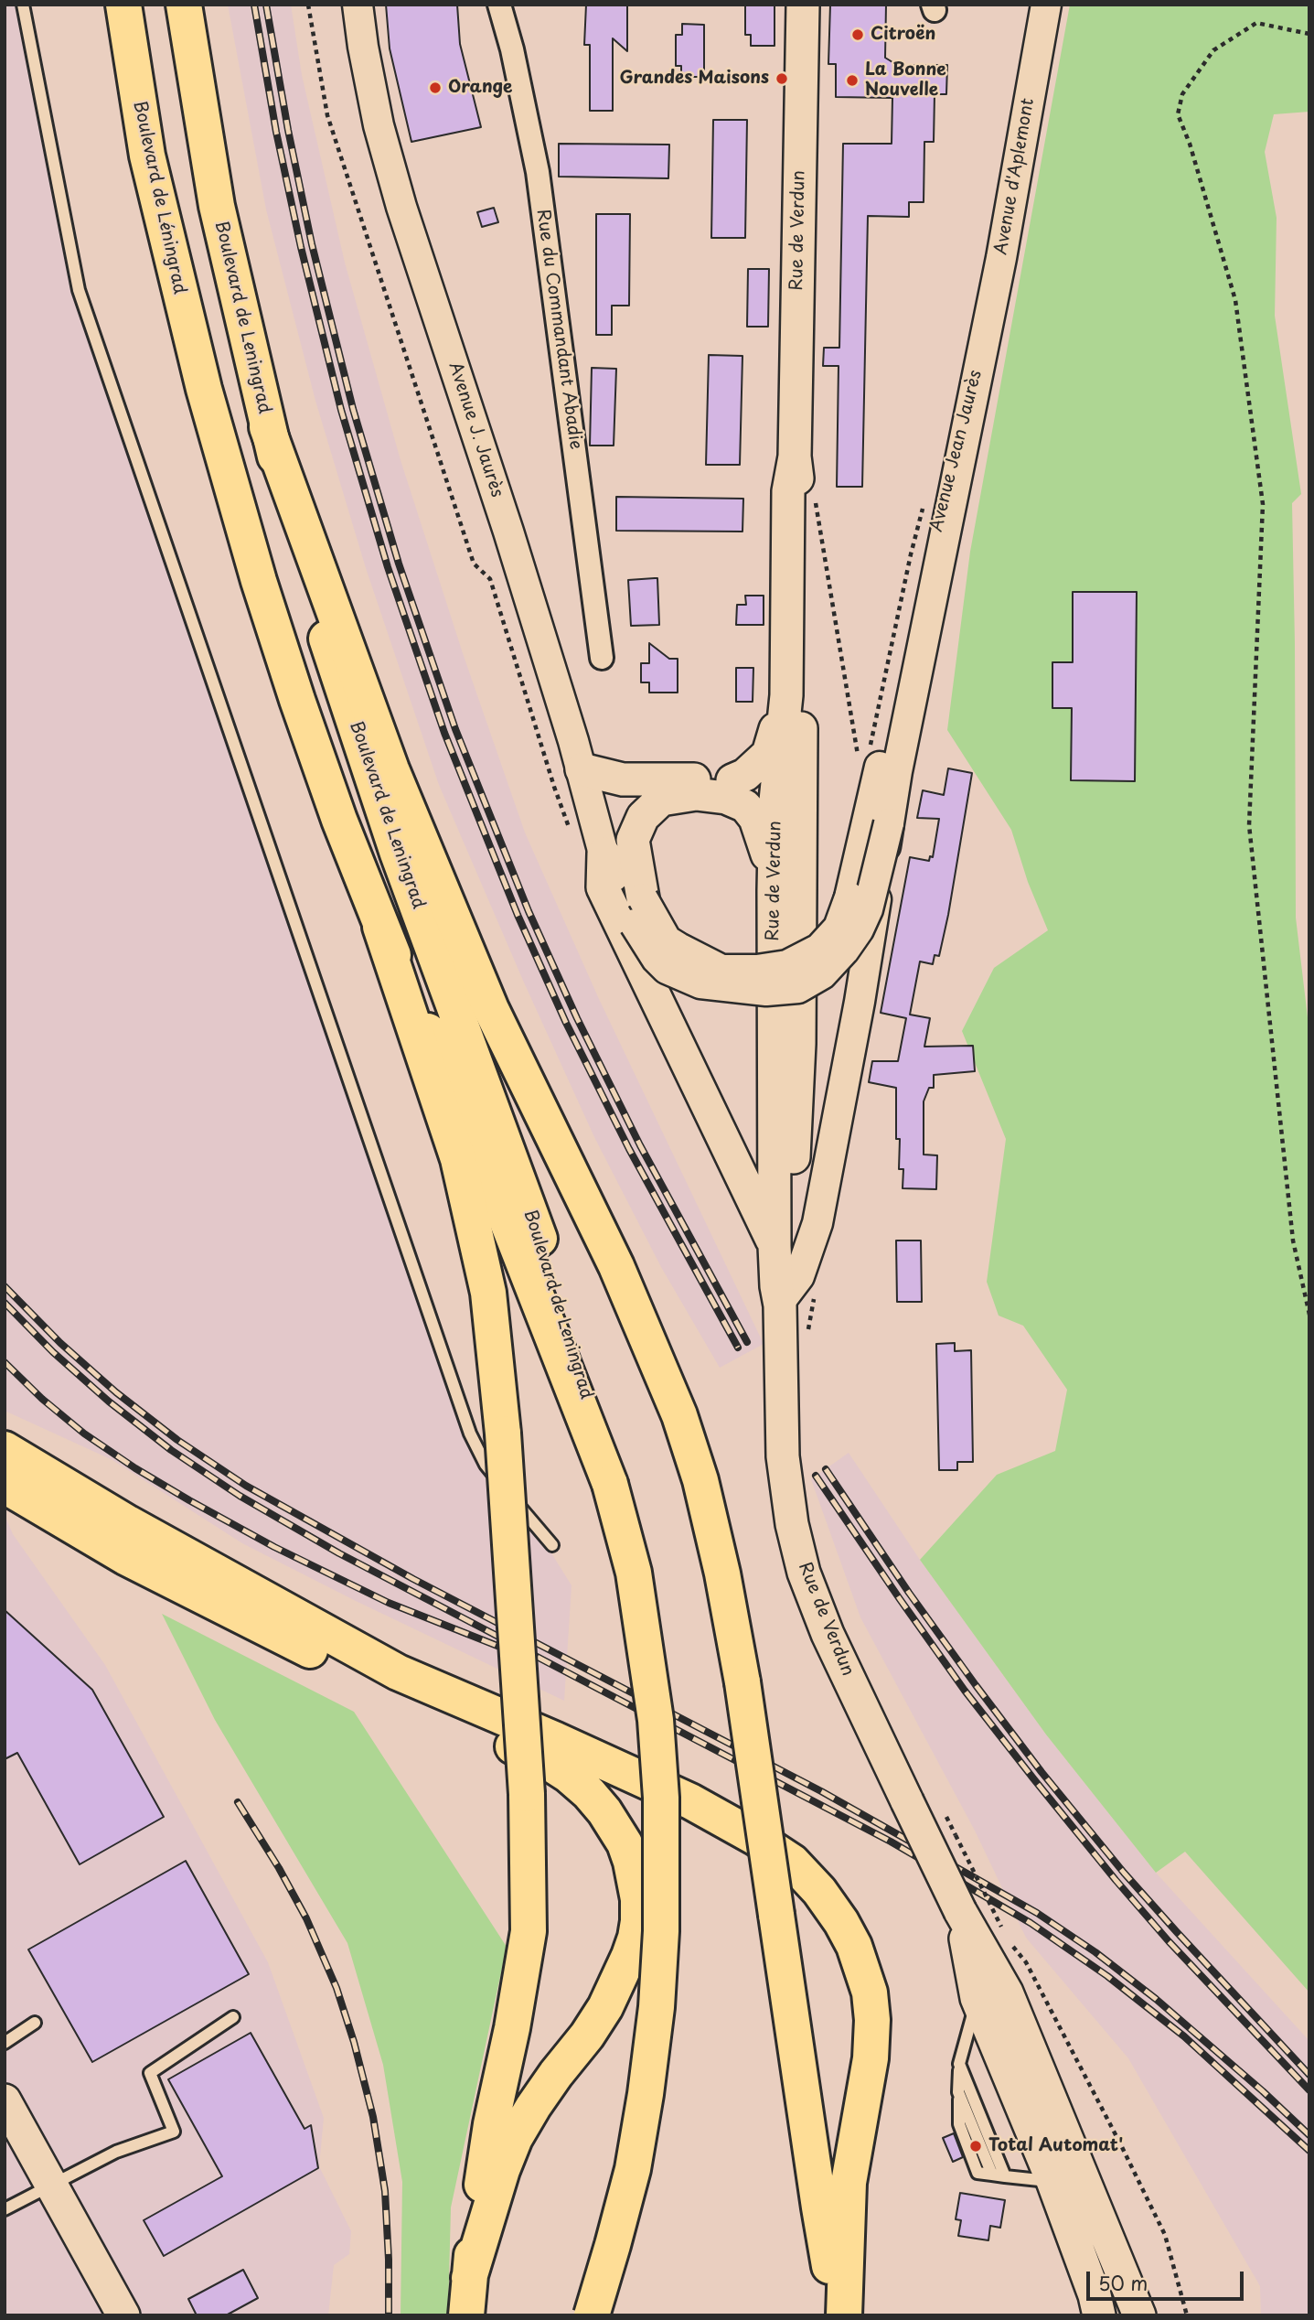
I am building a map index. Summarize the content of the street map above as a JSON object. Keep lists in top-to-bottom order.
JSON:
{
  "streets": {
    "main road": ["Boulevard de Léningrad", "Rue de Verdun", "Boulevard de Leningrad"],
    "street": [
      "Avenue d'Aplemont",
      "Rue du Commandant Abadie",
      "Avenue J. Jaurès",
      "Avenue Jean Jaurès"
    ]
  },
  "crossings": [
    ["Avenue d'Aplemont", "Avenue Jean Jaurès"],
    ["Boulevard de Léningrad", "Boulevard de Leningrad"]
  ],
  "places": [
    "Citroën",
    "Grandes Maisons",
    "La Bonne Nouvelle",
    "Orange",
    "Total Automat'"
  ],
  "scale_bar": "50 m"
}
